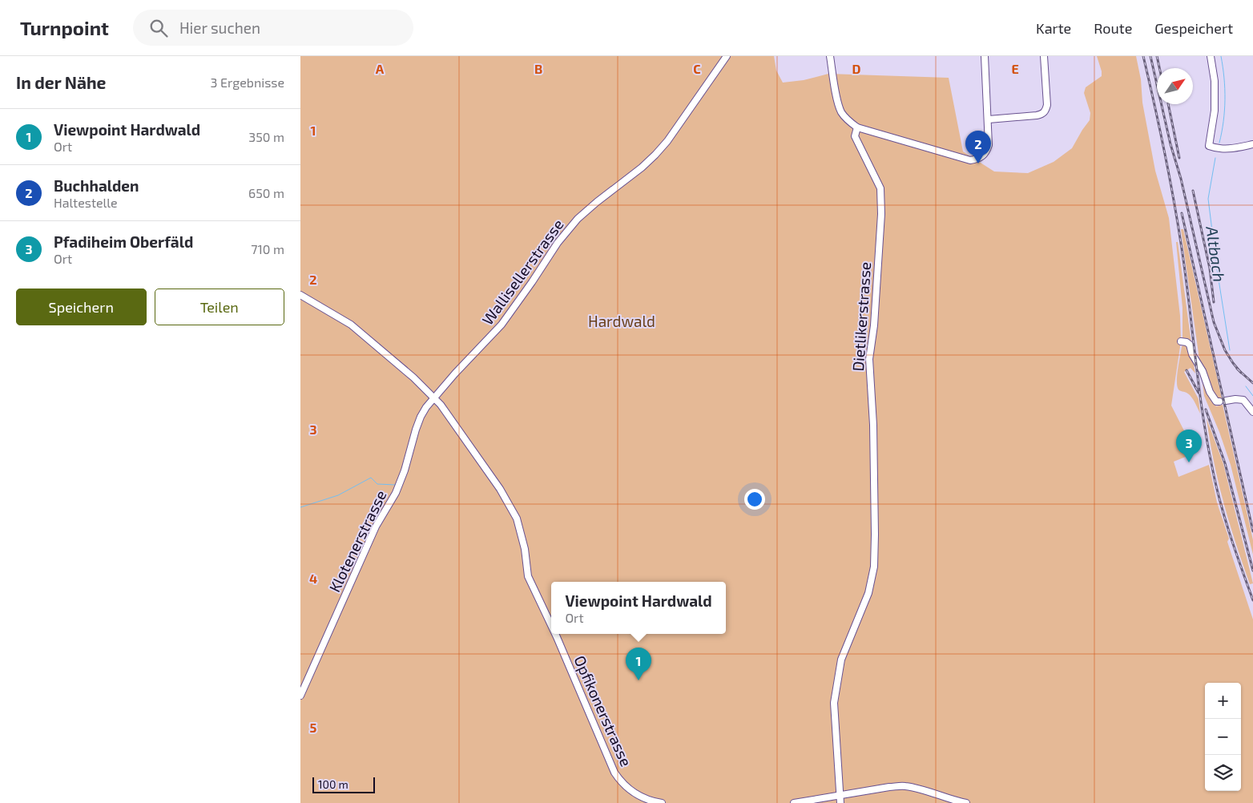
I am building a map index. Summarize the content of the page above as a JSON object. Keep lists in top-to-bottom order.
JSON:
{
  "streets": {
    "street": [
      "Wallisellerstrasse",
      "Dietlikerstrasse",
      "Klotenerstrasse",
      "Opfikonerstrasse"
    ]
  },
  "crossings": [
    ["Wallisellerstrasse", "Klotenerstrasse"],
    ["Wallisellerstrasse", "Opfikonerstrasse"],
    ["Klotenerstrasse", "Opfikonerstrasse"]
  ],
  "water": ["Altbach"],
  "parks": ["Hardwald"],
  "scale_bar": "100 m",
  "north": "top right",
  "page": {
    "header": "Turnpoint",
    "search": "Hier suchen",
    "nav": ["Karte", "Route", "Gespeichert"],
    "heading": ["In der Nähe", "3 Ergebnisse"],
    "list": [
      {
        "mark": "1",
        "name": "Viewpoint Hardwald",
        "note": "Ort",
        "value": "350 m"
      },
      {
        "mark": "2",
        "name": "Buchhalden",
        "note": "Haltestelle",
        "value": "650 m"
      },
      {
        "mark": "3",
        "name": "Pfadiheim Oberfäld",
        "note": "Ort",
        "value": "710 m"
      }
    ],
    "pins": ["2", "3", "1"],
    "buttons": ["Speichern", "Teilen"],
    "popup": ["Viewpoint Hardwald", "Ort"],
    "map_buttons": ["+", "−"],
    "scale": "100 m"
  },
  "grid": {
    "columns": [
      "A",
      "B",
      "C",
      "D",
      "E"
    ],
    "rows": [
      "1",
      "2",
      "3",
      "4",
      "5"
    ]
  }
}
